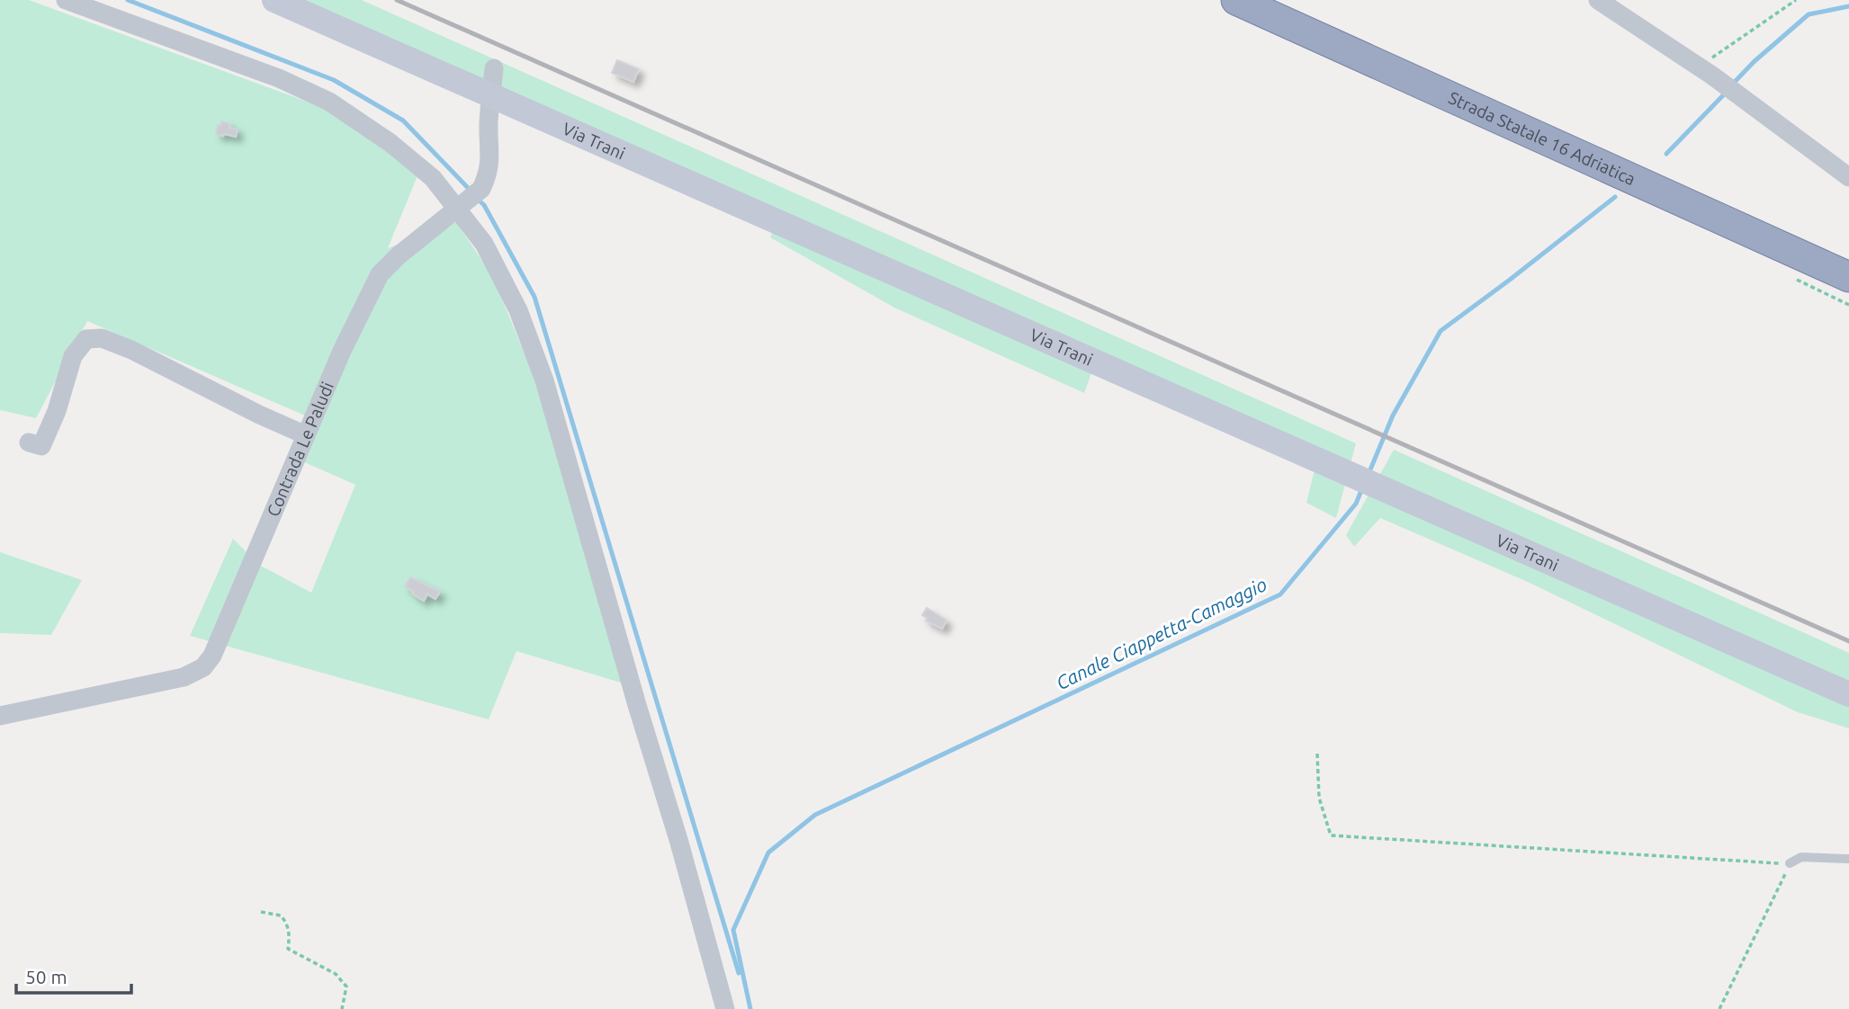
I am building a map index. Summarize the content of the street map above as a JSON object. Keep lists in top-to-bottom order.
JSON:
{
  "streets": {
    "highway": ["Strada Statale 16 Adriatica"],
    "main road": ["Via Trani"],
    "street": ["Contrada Le Paludi"]
  },
  "water": ["Canale Ciappetta-Camaggio"],
  "scale_bar": "50 m"
}
